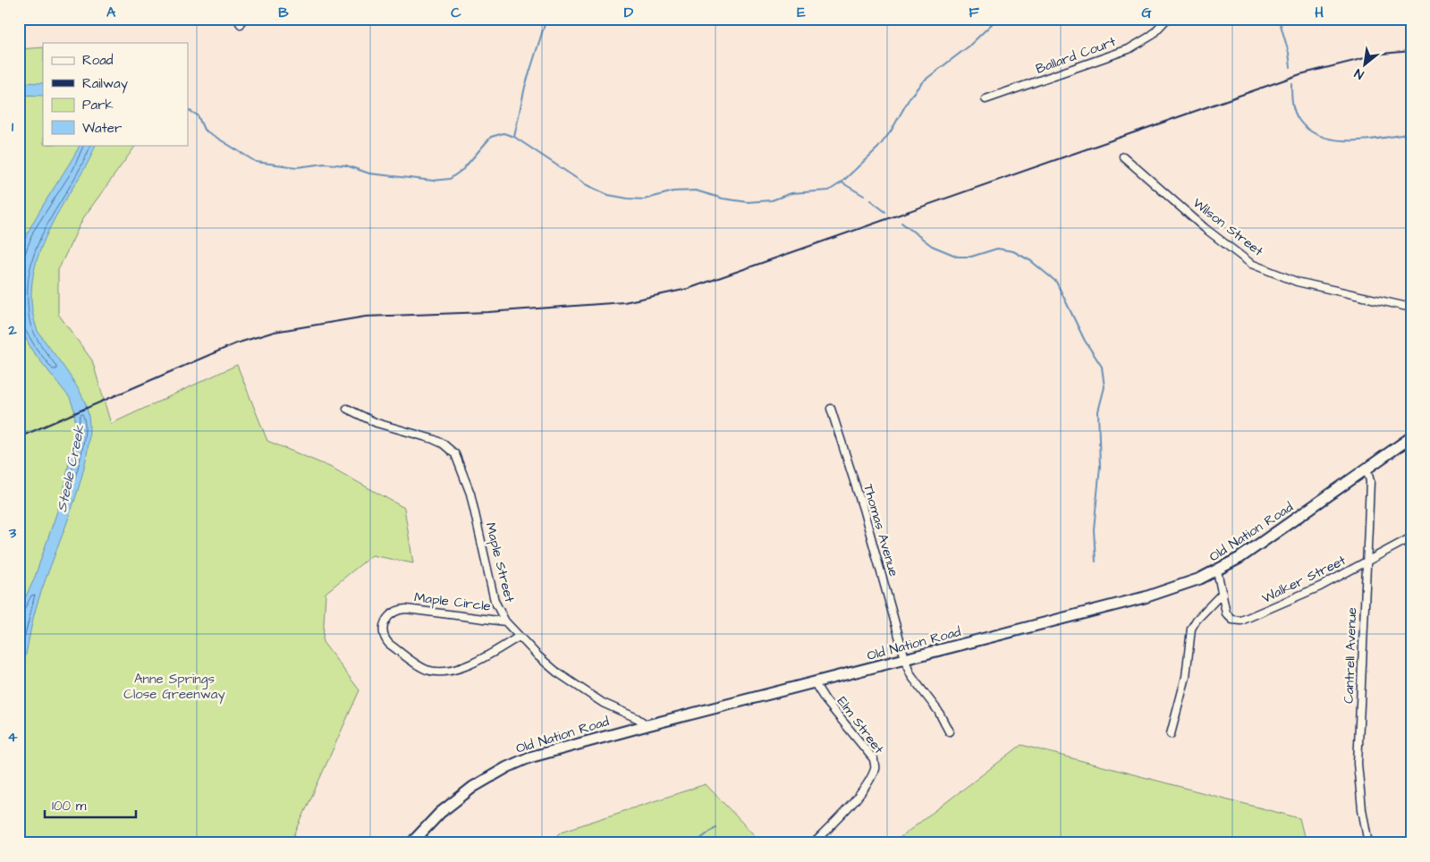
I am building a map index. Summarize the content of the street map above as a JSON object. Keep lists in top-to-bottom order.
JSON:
{
  "streets": {
    "main road": ["Old Nation Road"],
    "street": [
      "Ballard Court",
      "Wilson Street",
      "Thomas Avenue",
      "Maple Street",
      "Walker Street",
      "Maple Circle",
      "Cantrell Avenue",
      "Elm Street"
    ]
  },
  "crossings": [
    ["Thomas Avenue", "Old Nation Road"],
    ["Old Nation Road", "Maple Street"],
    ["Old Nation Road", "Walker Street"],
    ["Old Nation Road", "Cantrell Avenue"],
    ["Old Nation Road", "Elm Street"],
    ["Maple Street", "Maple Circle"],
    ["Walker Street", "Cantrell Avenue"]
  ],
  "water": ["Steele Creek"],
  "parks": ["Anne Springs Close Greenway"],
  "legend": [
    "Road",
    "Railway",
    "Park",
    "Water"
  ],
  "scale_bar": "100 m",
  "north": "bottom left",
  "grid": {
    "columns": [
      "A",
      "B",
      "C",
      "D",
      "E",
      "F",
      "G",
      "H"
    ],
    "rows": [
      "1",
      "2",
      "3",
      "4"
    ]
  }
}
